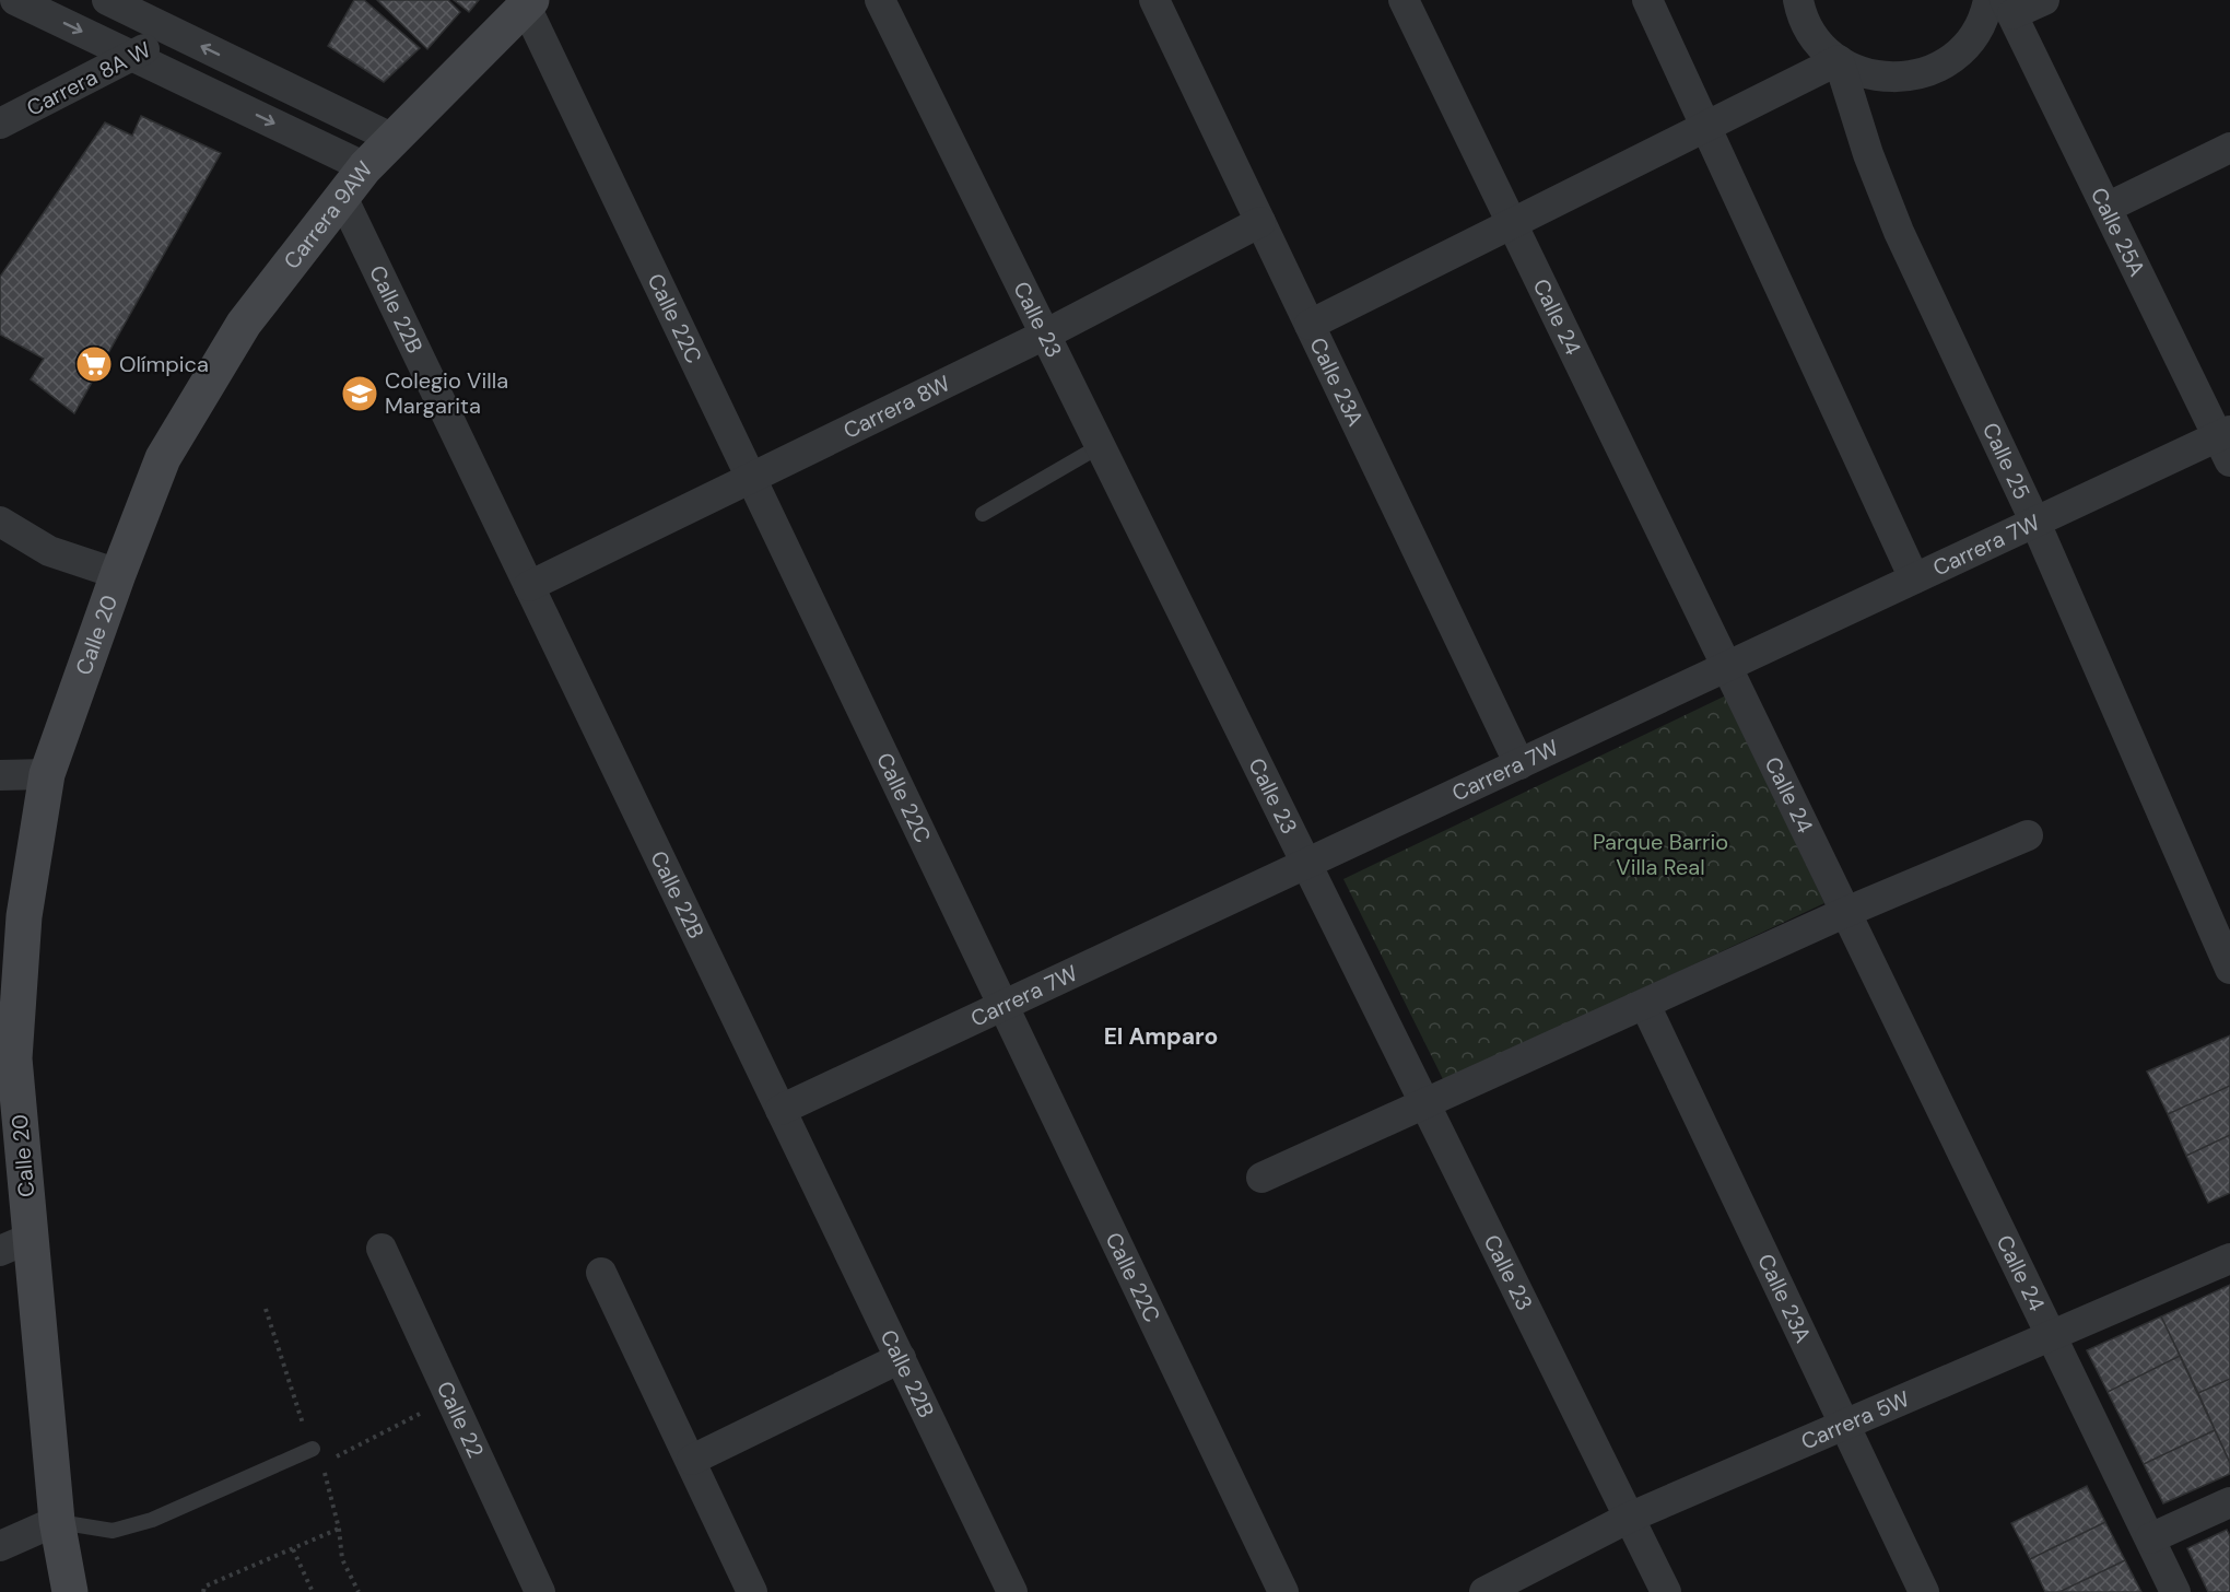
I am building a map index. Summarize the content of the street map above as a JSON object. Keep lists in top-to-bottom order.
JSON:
{
  "streets": {
    "main road": ["Carrera 9AW", "Calle 20"],
    "street": [
      "Carrera 8A W",
      "Calle 25A",
      "Calle 22B",
      "Calle 24",
      "Calle 22C",
      "Calle 23",
      "Calle 23A",
      "Carrera 8W",
      "Calle 25",
      "Carrera 7W",
      "Calle 22",
      "Carrera 5W"
    ]
  },
  "crossings": [
    ["Carrera 9AW", "Calle 22B"],
    ["Carrera 9AW", "Calle 22C"],
    ["Carrera 9AW", "Calle 20"],
    ["Calle 25A", "Carrera 7W"],
    ["Calle 22B", "Carrera 8W"],
    ["Calle 22B", "Carrera 7W"],
    ["Calle 24", "Carrera 7W"],
    ["Calle 24", "Carrera 5W"],
    ["Calle 22C", "Carrera 8W"],
    ["Calle 22C", "Carrera 7W"],
    ["Calle 23", "Carrera 8W"],
    ["Calle 23", "Carrera 7W"],
    ["Calle 23", "Carrera 5W"],
    ["Calle 23A", "Carrera 8W"],
    ["Calle 23A", "Carrera 7W"],
    ["Calle 23A", "Carrera 5W"],
    ["Calle 25", "Carrera 7W"]
  ],
  "districts": ["El Amparo"],
  "parks": ["Parque Barrio Villa Real"],
  "places": {
    "supermarket": ["Olímpica"],
    "school or university": ["Colegio Villa Margarita"]
  }
}
